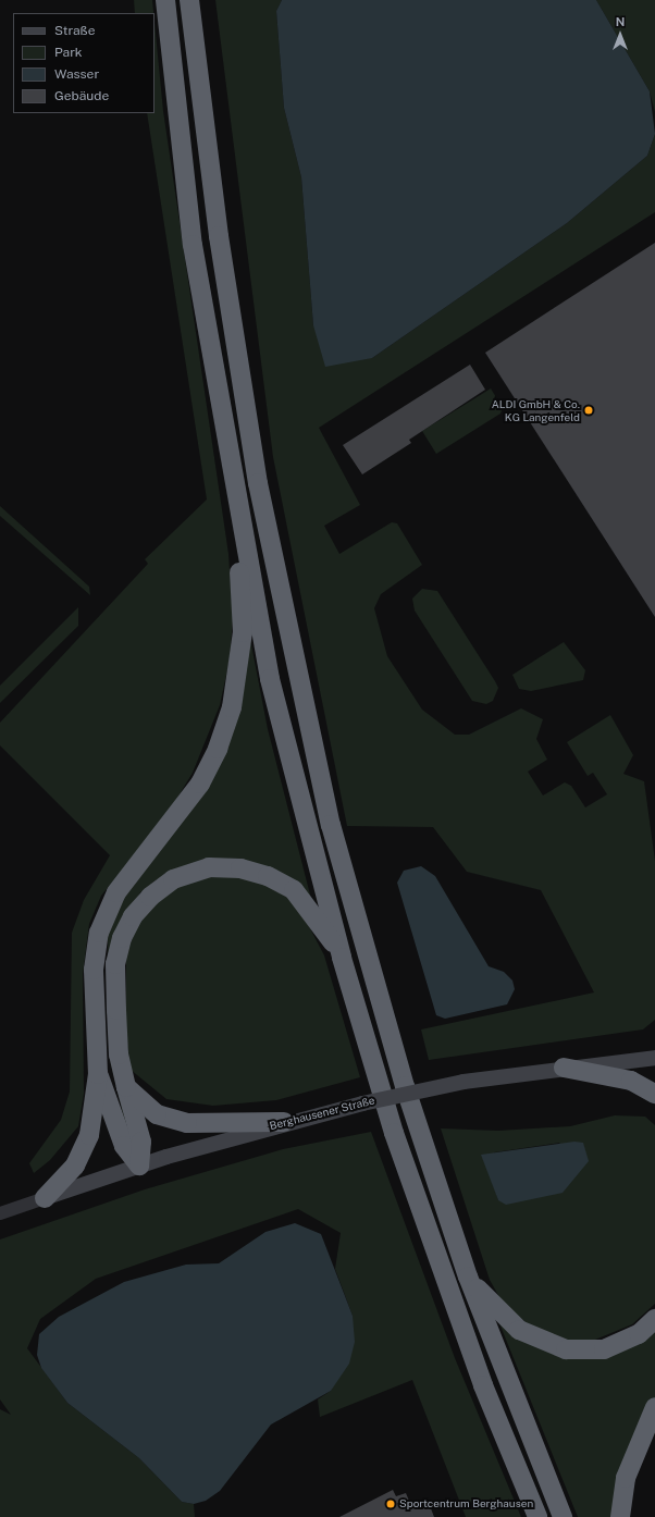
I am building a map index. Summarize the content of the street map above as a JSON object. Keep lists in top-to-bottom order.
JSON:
{
  "streets": {
    "main road": ["Berghausener Straße"]
  },
  "places": ["ALDI GmbH & Co. KG Langenfeld", "Sportcentrum Berghausen"],
  "legend": [
    "Straße",
    "Park",
    "Wasser",
    "Gebäude"
  ],
  "north": "top"
}
